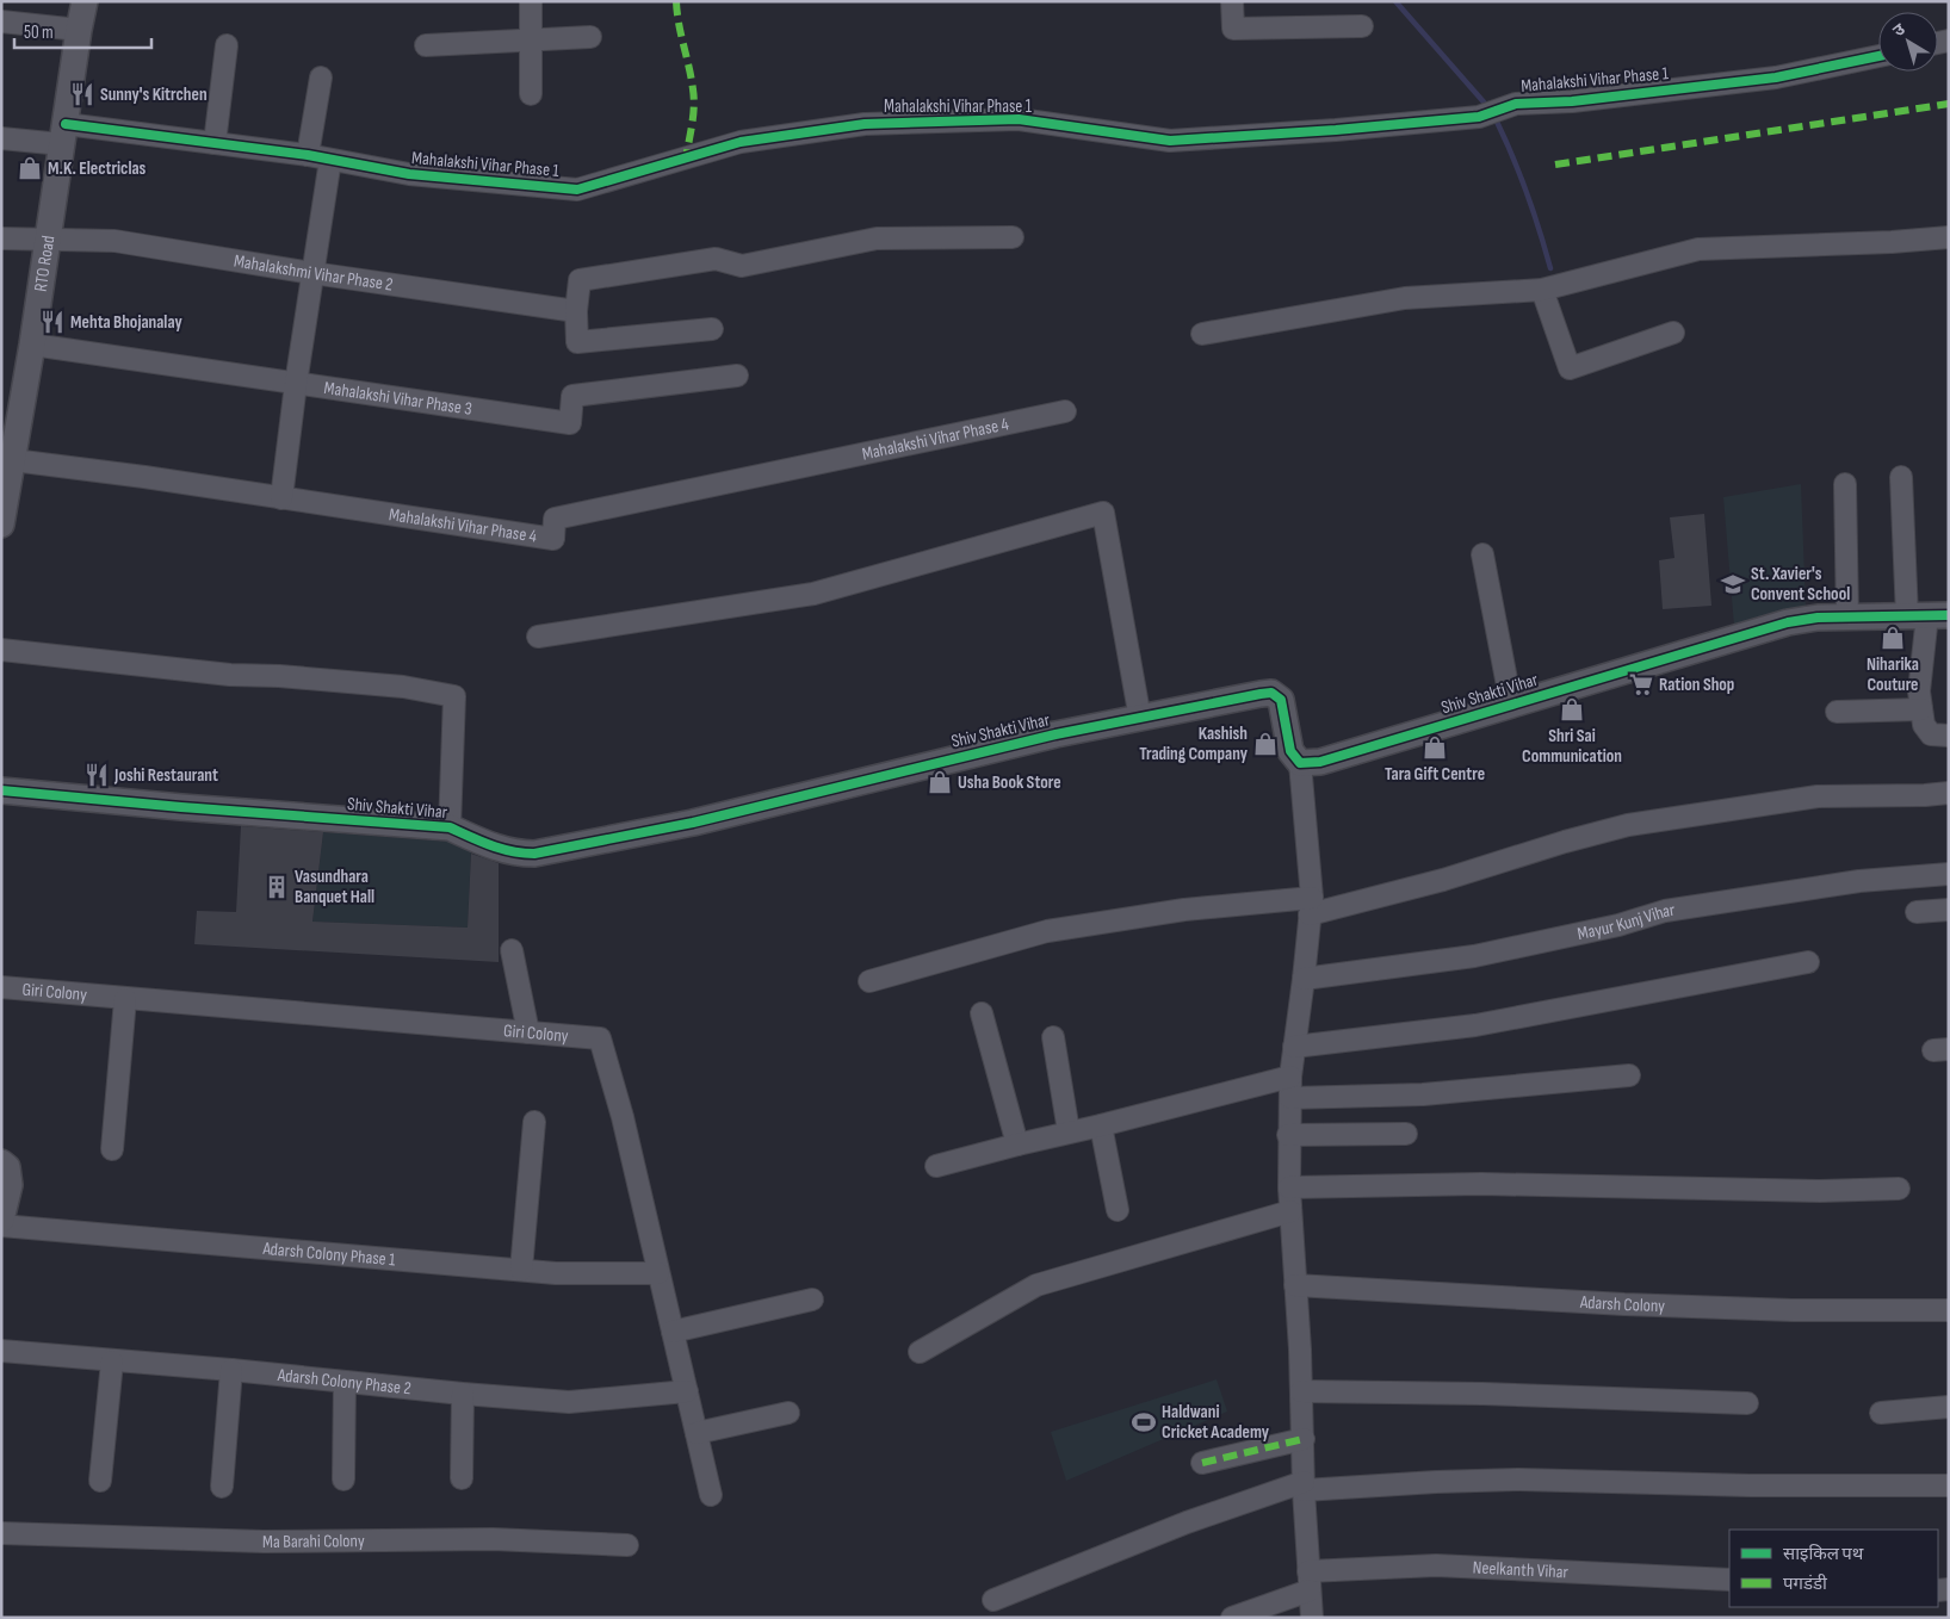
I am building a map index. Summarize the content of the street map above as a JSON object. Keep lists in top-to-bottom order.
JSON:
{
  "streets": {
    "street": [
      "Mahalakshi Vihar Phase 1",
      "RTO Road",
      "Mahalakshmi Vihar Phase 2",
      "Mahalakshi Vihar Phase 3",
      "Mahalakshi Vihar Phase 4",
      "Shiv Shakti Vihar",
      "Mayur Kunj Vihar",
      "Giri Colony",
      "Adarsh Colony Phase 1",
      "Adarsh Colony",
      "Adarsh Colony Phase 2",
      "Ma Barahi Colony",
      "Neelkanth Vihar"
    ]
  },
  "crossings": [
    ["Mahalakshi Vihar Phase 1", "RTO Road"],
    ["RTO Road", "Mahalakshmi Vihar Phase 2"],
    ["RTO Road", "Mahalakshi Vihar Phase 3"],
    ["RTO Road", "Mahalakshi Vihar Phase 4"],
    ["Giri Colony", "Adarsh Colony Phase 1"],
    ["Giri Colony", "Adarsh Colony Phase 2"]
  ],
  "places": {
    "restaurant": ["Sunny's Kitrchen", "Mehta Bhojanalay", "Joshi Restaurant"],
    "shop": [
      "M.K. Electriclas",
      "Niharika Couture",
      "Shri Sai Communication",
      "Kashish Trading Company",
      "Tara Gift Centre",
      "Usha Book Store"
    ],
    "school or university": ["St. Xavier's Convent School"],
    "supermarket": ["Ration Shop"],
    "building": ["Vasundhara Banquet Hall"],
    "sports": ["Haldwani Cricket Academy"]
  },
  "legend": ["साइकिल पथ", "पगडंडी"],
  "scale_bar": "50 m",
  "north": "top left"
}
